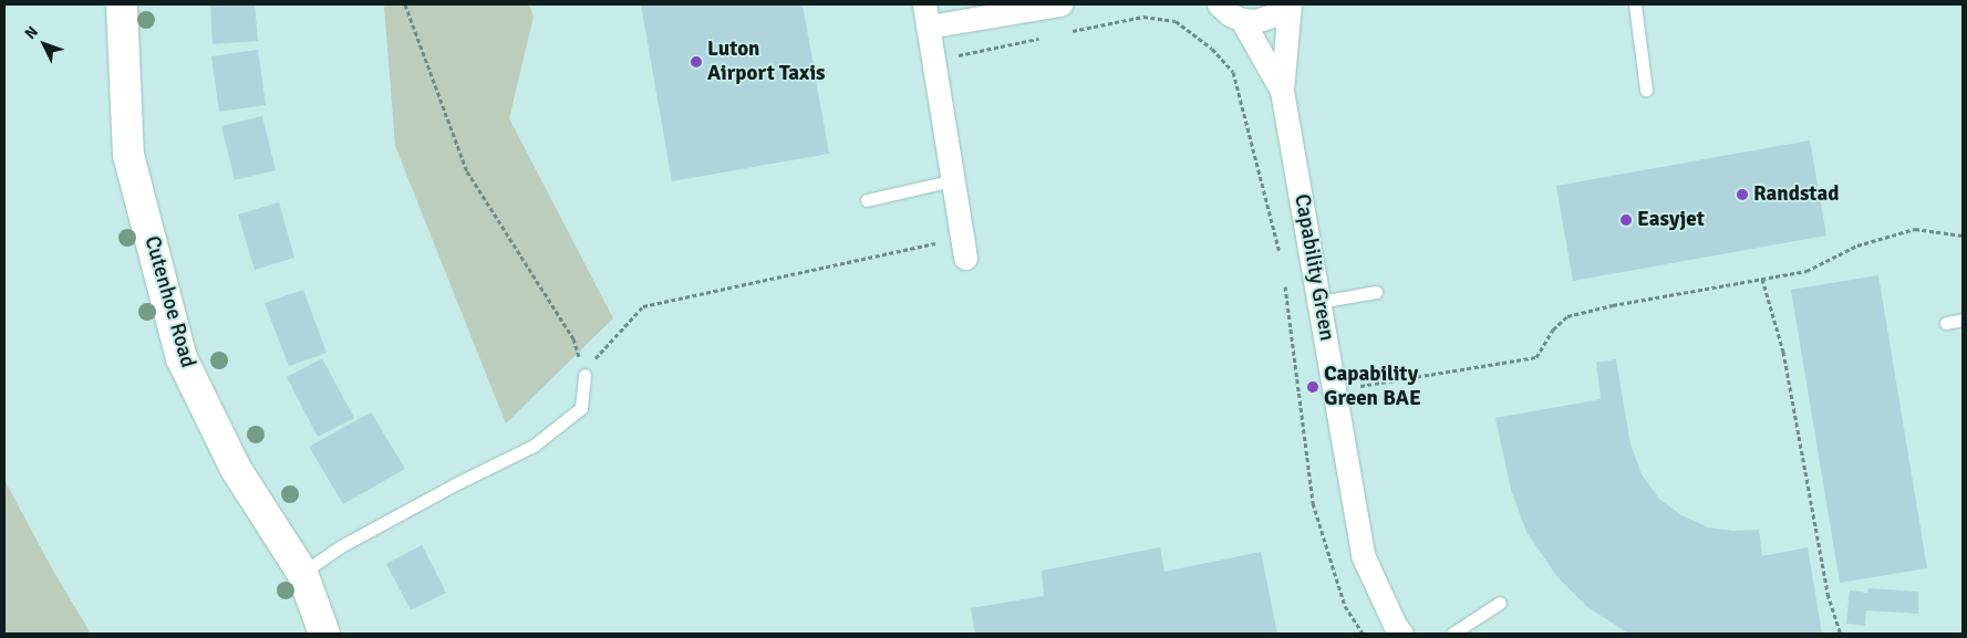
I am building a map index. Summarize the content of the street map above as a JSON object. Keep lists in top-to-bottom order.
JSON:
{
  "streets": {
    "street": ["Capability Green", "Cutenhoe Road"]
  },
  "places": [
    "Luton Airport Taxis",
    "Randstad",
    "Easyjet",
    "Capability Green BAE"
  ],
  "north": "top left"
}
